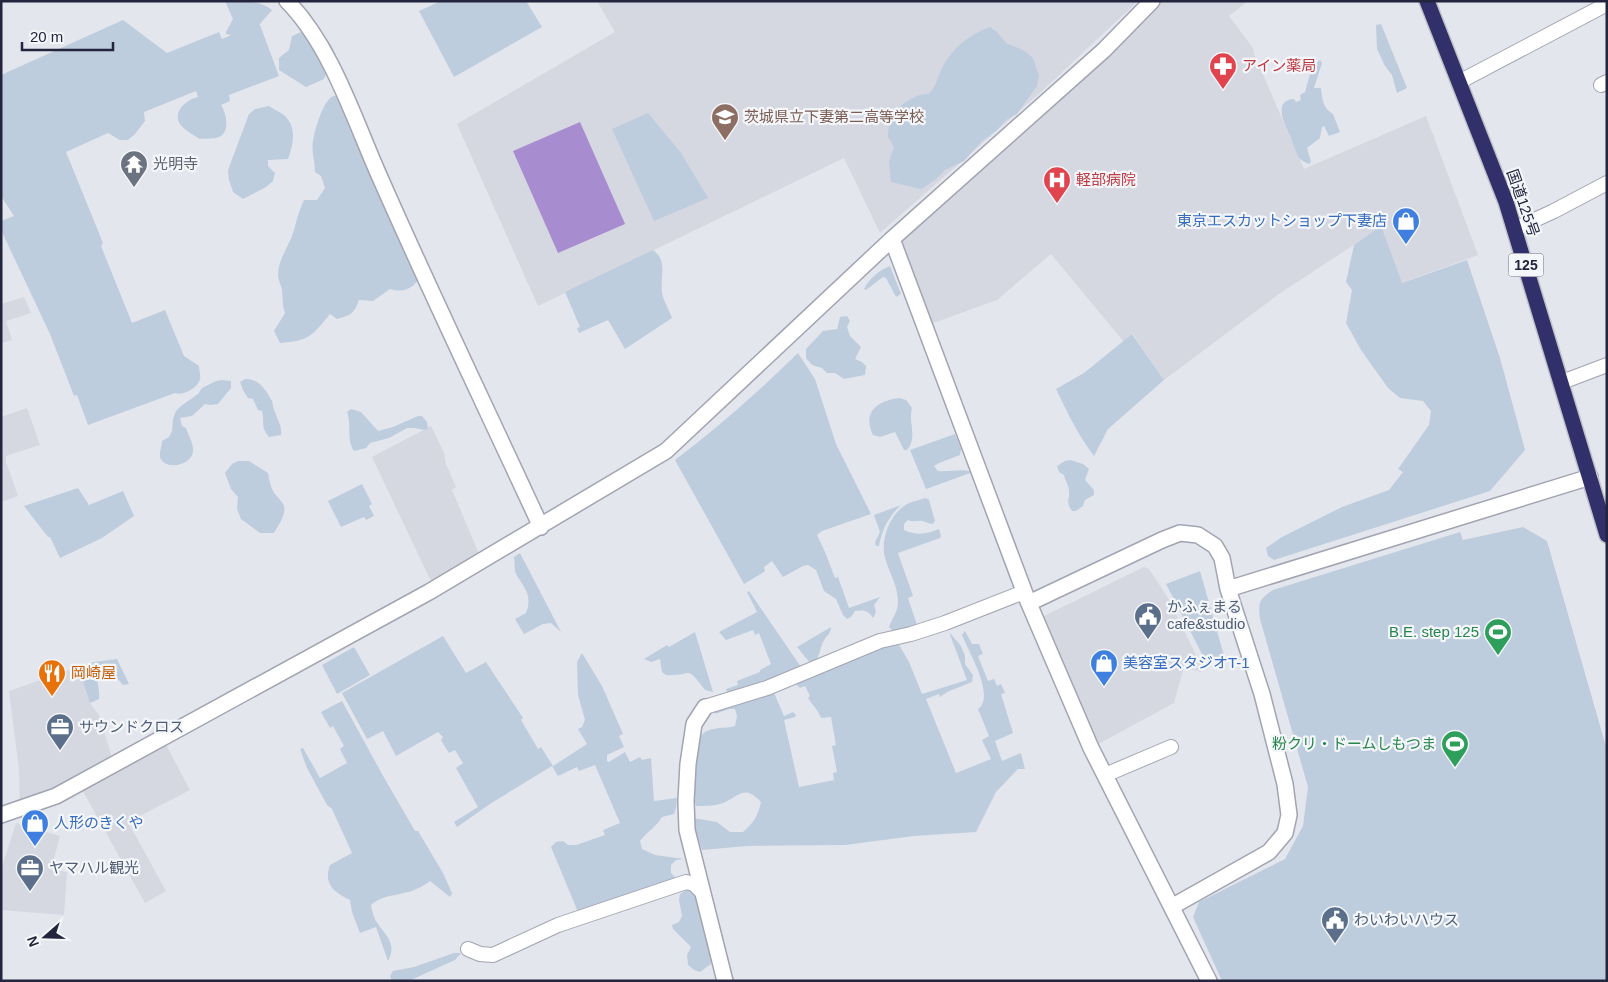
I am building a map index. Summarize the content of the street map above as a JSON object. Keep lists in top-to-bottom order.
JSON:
{
  "streets": {
    "highway": ["国道125号", "125"]
  },
  "places": {
    "pharmacy": ["アイン薬局"],
    "school or university": ["茨城県立下妻第二高等学校"],
    "temple": ["光明寺"],
    "hospital": ["軽部病院"],
    "shop": ["東京エスカットショップ下妻店", "美容室スタジオT-1", "人形のきくや"],
    "public building": ["かふぇまる cafe&studio", "わいわいハウス"],
    "sports": ["B.E. step 125", "粉クリ・ドームしもつま"],
    "restaurant": ["岡崎屋"],
    "office": ["サウンドクロス", "ヤマハル観光"]
  },
  "scale_bar": "20 m",
  "north": "left"
}
